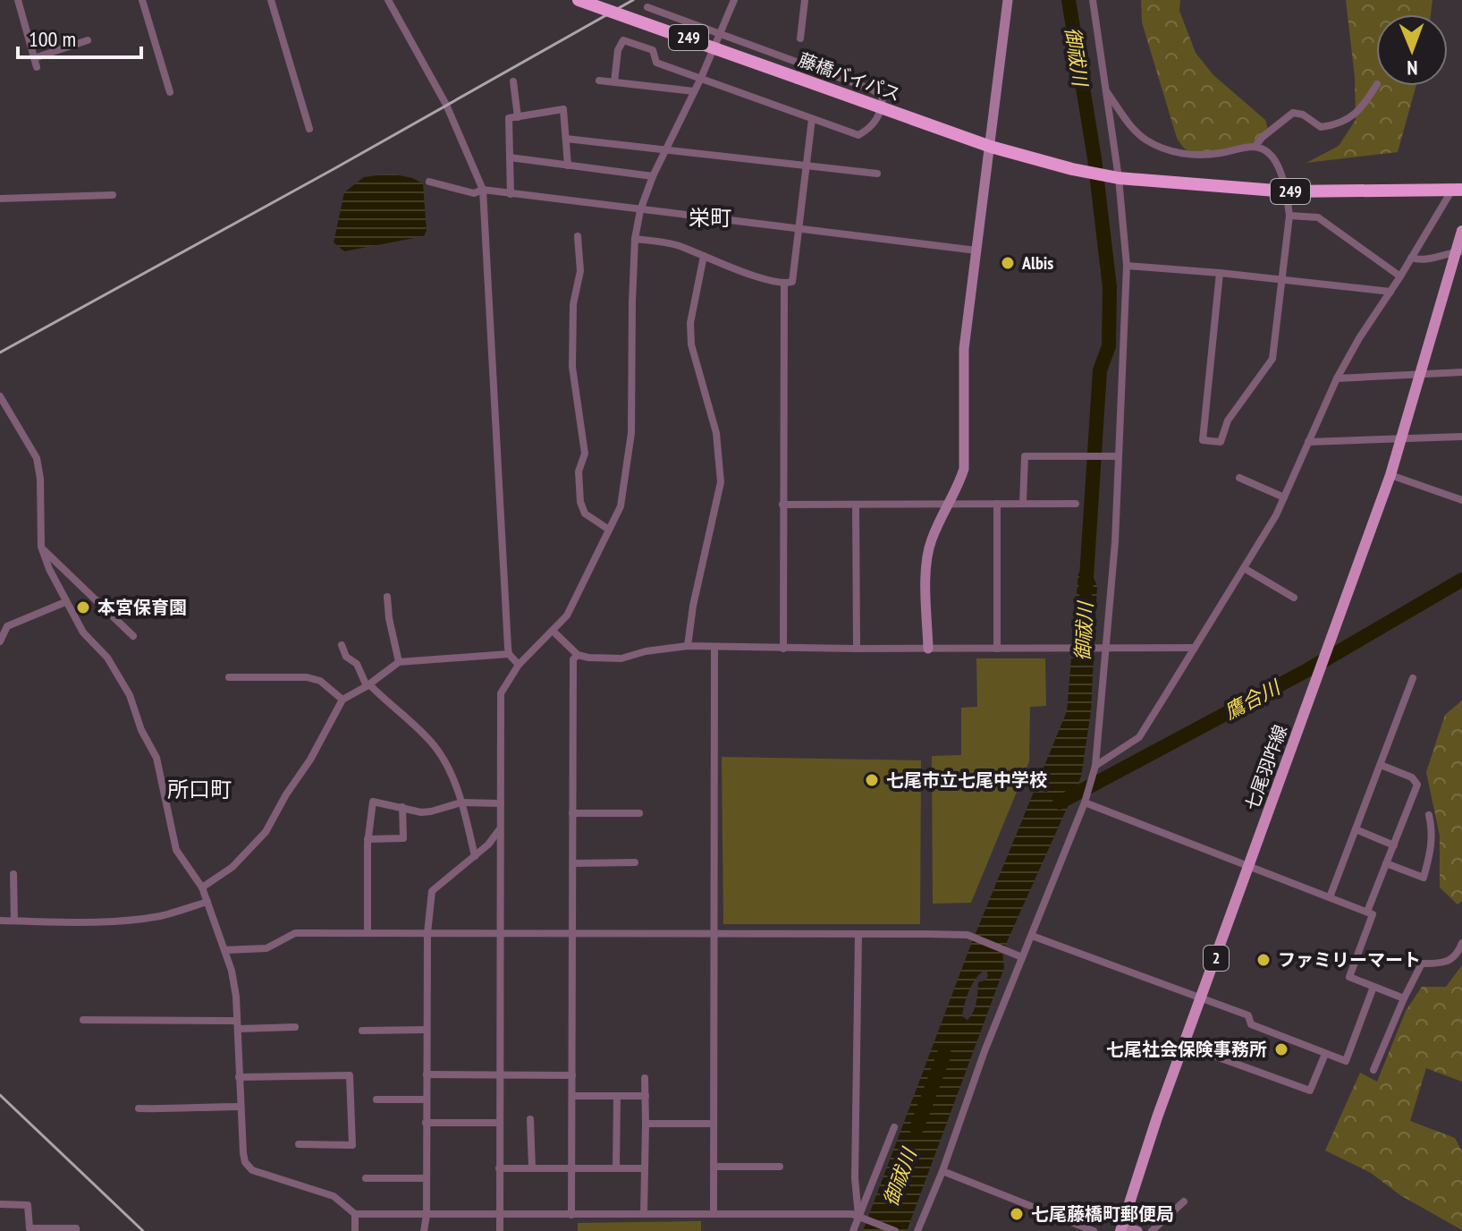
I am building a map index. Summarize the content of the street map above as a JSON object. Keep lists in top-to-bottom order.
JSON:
{
  "streets": {
    "highway": ["249", "藤橋バイパス"],
    "main road": ["七尾羽咋線", "2"]
  },
  "districts": ["栄町", "所口町"],
  "water": ["御祓川", "鷹合川"],
  "places": [
    "Albis",
    "本宮保育園",
    "七尾市立七尾中学校",
    "ファミリーマート",
    "七尾社会保険事務所",
    "七尾藤橋町郵便局"
  ],
  "scale_bar": "100 m",
  "north": "bottom"
}
